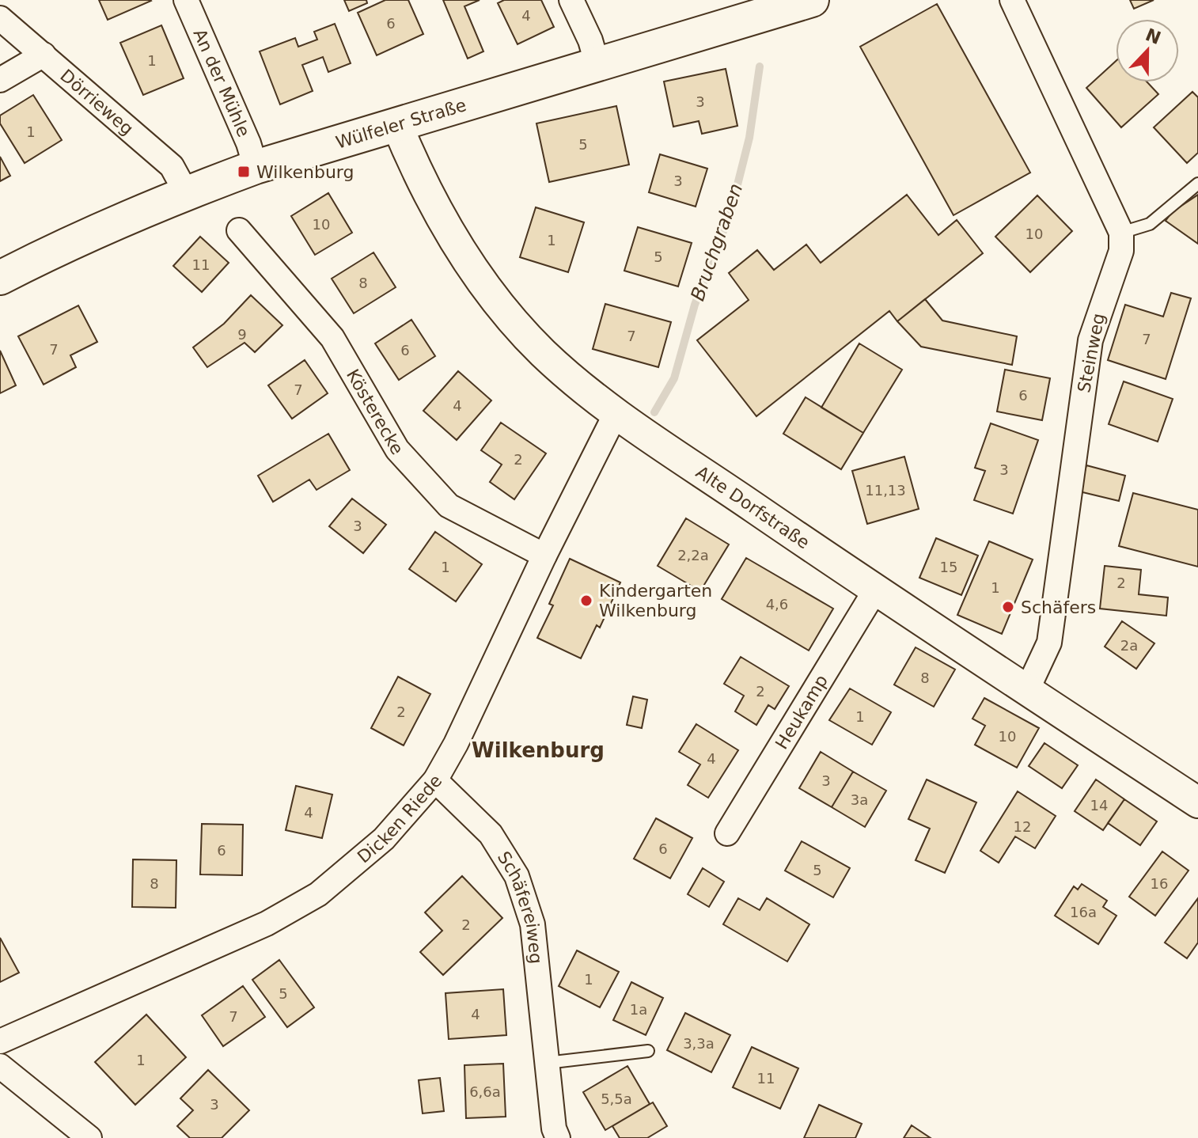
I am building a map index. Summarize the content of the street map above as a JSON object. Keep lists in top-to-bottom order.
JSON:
{
  "streets": {
    "main road": ["Wülfeler Straße"],
    "street": [
      "An der Mühle",
      "Dörrieweg",
      "Steinweg",
      "Kösterecke",
      "Alte Dorfstraße",
      "Heukamp",
      "Dicken Riede",
      "Schäfereiweg"
    ]
  },
  "crossings": [
    ["An der Mühle", "Wülfeler Straße"],
    ["Dörrieweg", "Wülfeler Straße"],
    ["Wülfeler Straße", "Alte Dorfstraße"],
    ["Steinweg", "Alte Dorfstraße"],
    ["Kösterecke", "Dicken Riede"],
    ["Alte Dorfstraße", "Heukamp"],
    ["Alte Dorfstraße", "Dicken Riede"],
    ["Dicken Riede", "Schäfereiweg"]
  ],
  "districts": ["Wilkenburg"],
  "water": ["Bruchgraben"],
  "places": {
    "transit": ["Wilkenburg"],
    "other": ["Kindergarten Wilkenburg", "Schäfers"]
  },
  "house_numbers": [
    "4",
    "6",
    "1",
    "3",
    "1",
    "5",
    "3",
    "10",
    "10",
    "1",
    "5",
    "11",
    "8",
    "9",
    "7",
    "7",
    "7",
    "6",
    "7",
    "6",
    "4",
    "2",
    "3",
    "11,13",
    "3",
    "2,2a",
    "1",
    "15",
    "2",
    "1",
    "4,6",
    "2a",
    "8",
    "2",
    "2",
    "1",
    "10",
    "4",
    "3",
    "3a",
    "14",
    "4",
    "12",
    "6",
    "6",
    "5",
    "8",
    "16",
    "16a",
    "2",
    "1",
    "5",
    "1a",
    "4",
    "7",
    "3,3a",
    "1",
    "11",
    "6,6a",
    "5,5a",
    "3"
  ],
  "north": "top"
}
